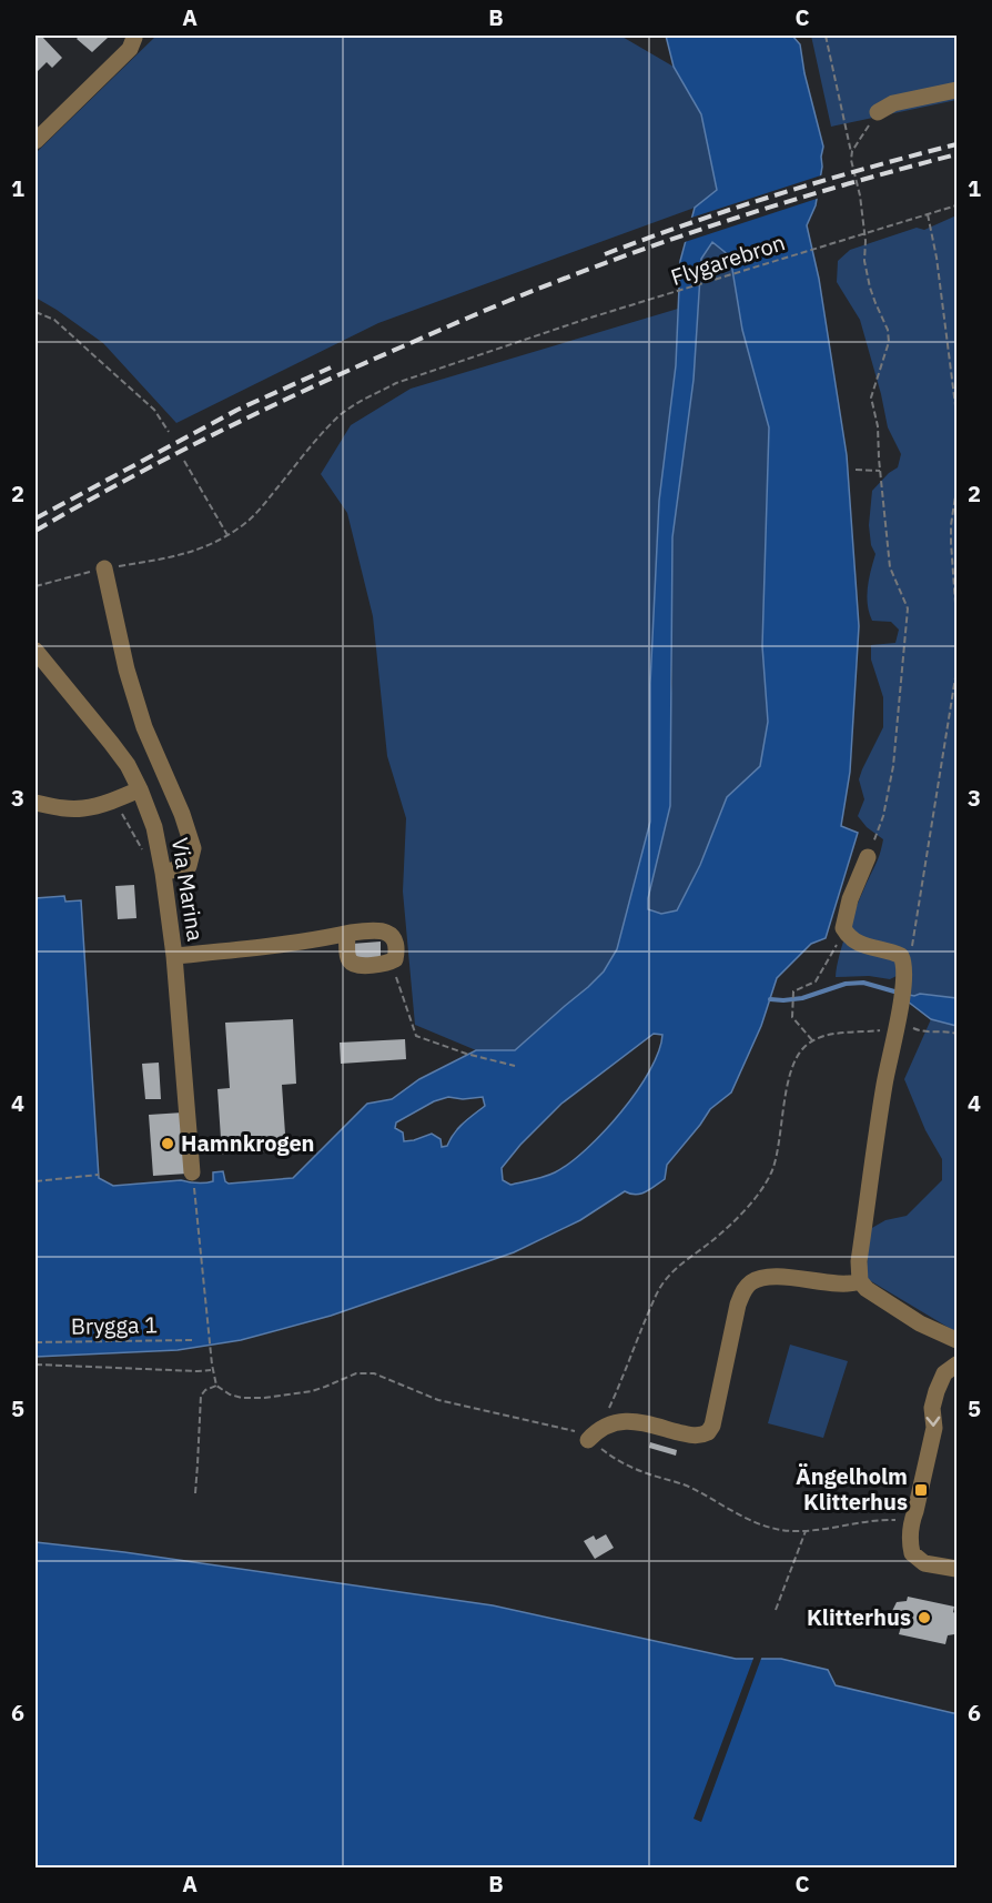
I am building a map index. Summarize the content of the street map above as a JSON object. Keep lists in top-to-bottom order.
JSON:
{
  "streets": {
    "street": ["Via Marina"],
    "path": ["Flygarebron", "Brygga 1"]
  },
  "places": {
    "other": ["Hamnkrogen", "Klitterhus"],
    "transit": ["Ängelholm Klitterhus"]
  },
  "grid": {
    "columns": ["A", "B", "C"],
    "rows": [
      "1",
      "2",
      "3",
      "4",
      "5",
      "6"
    ]
  }
}
